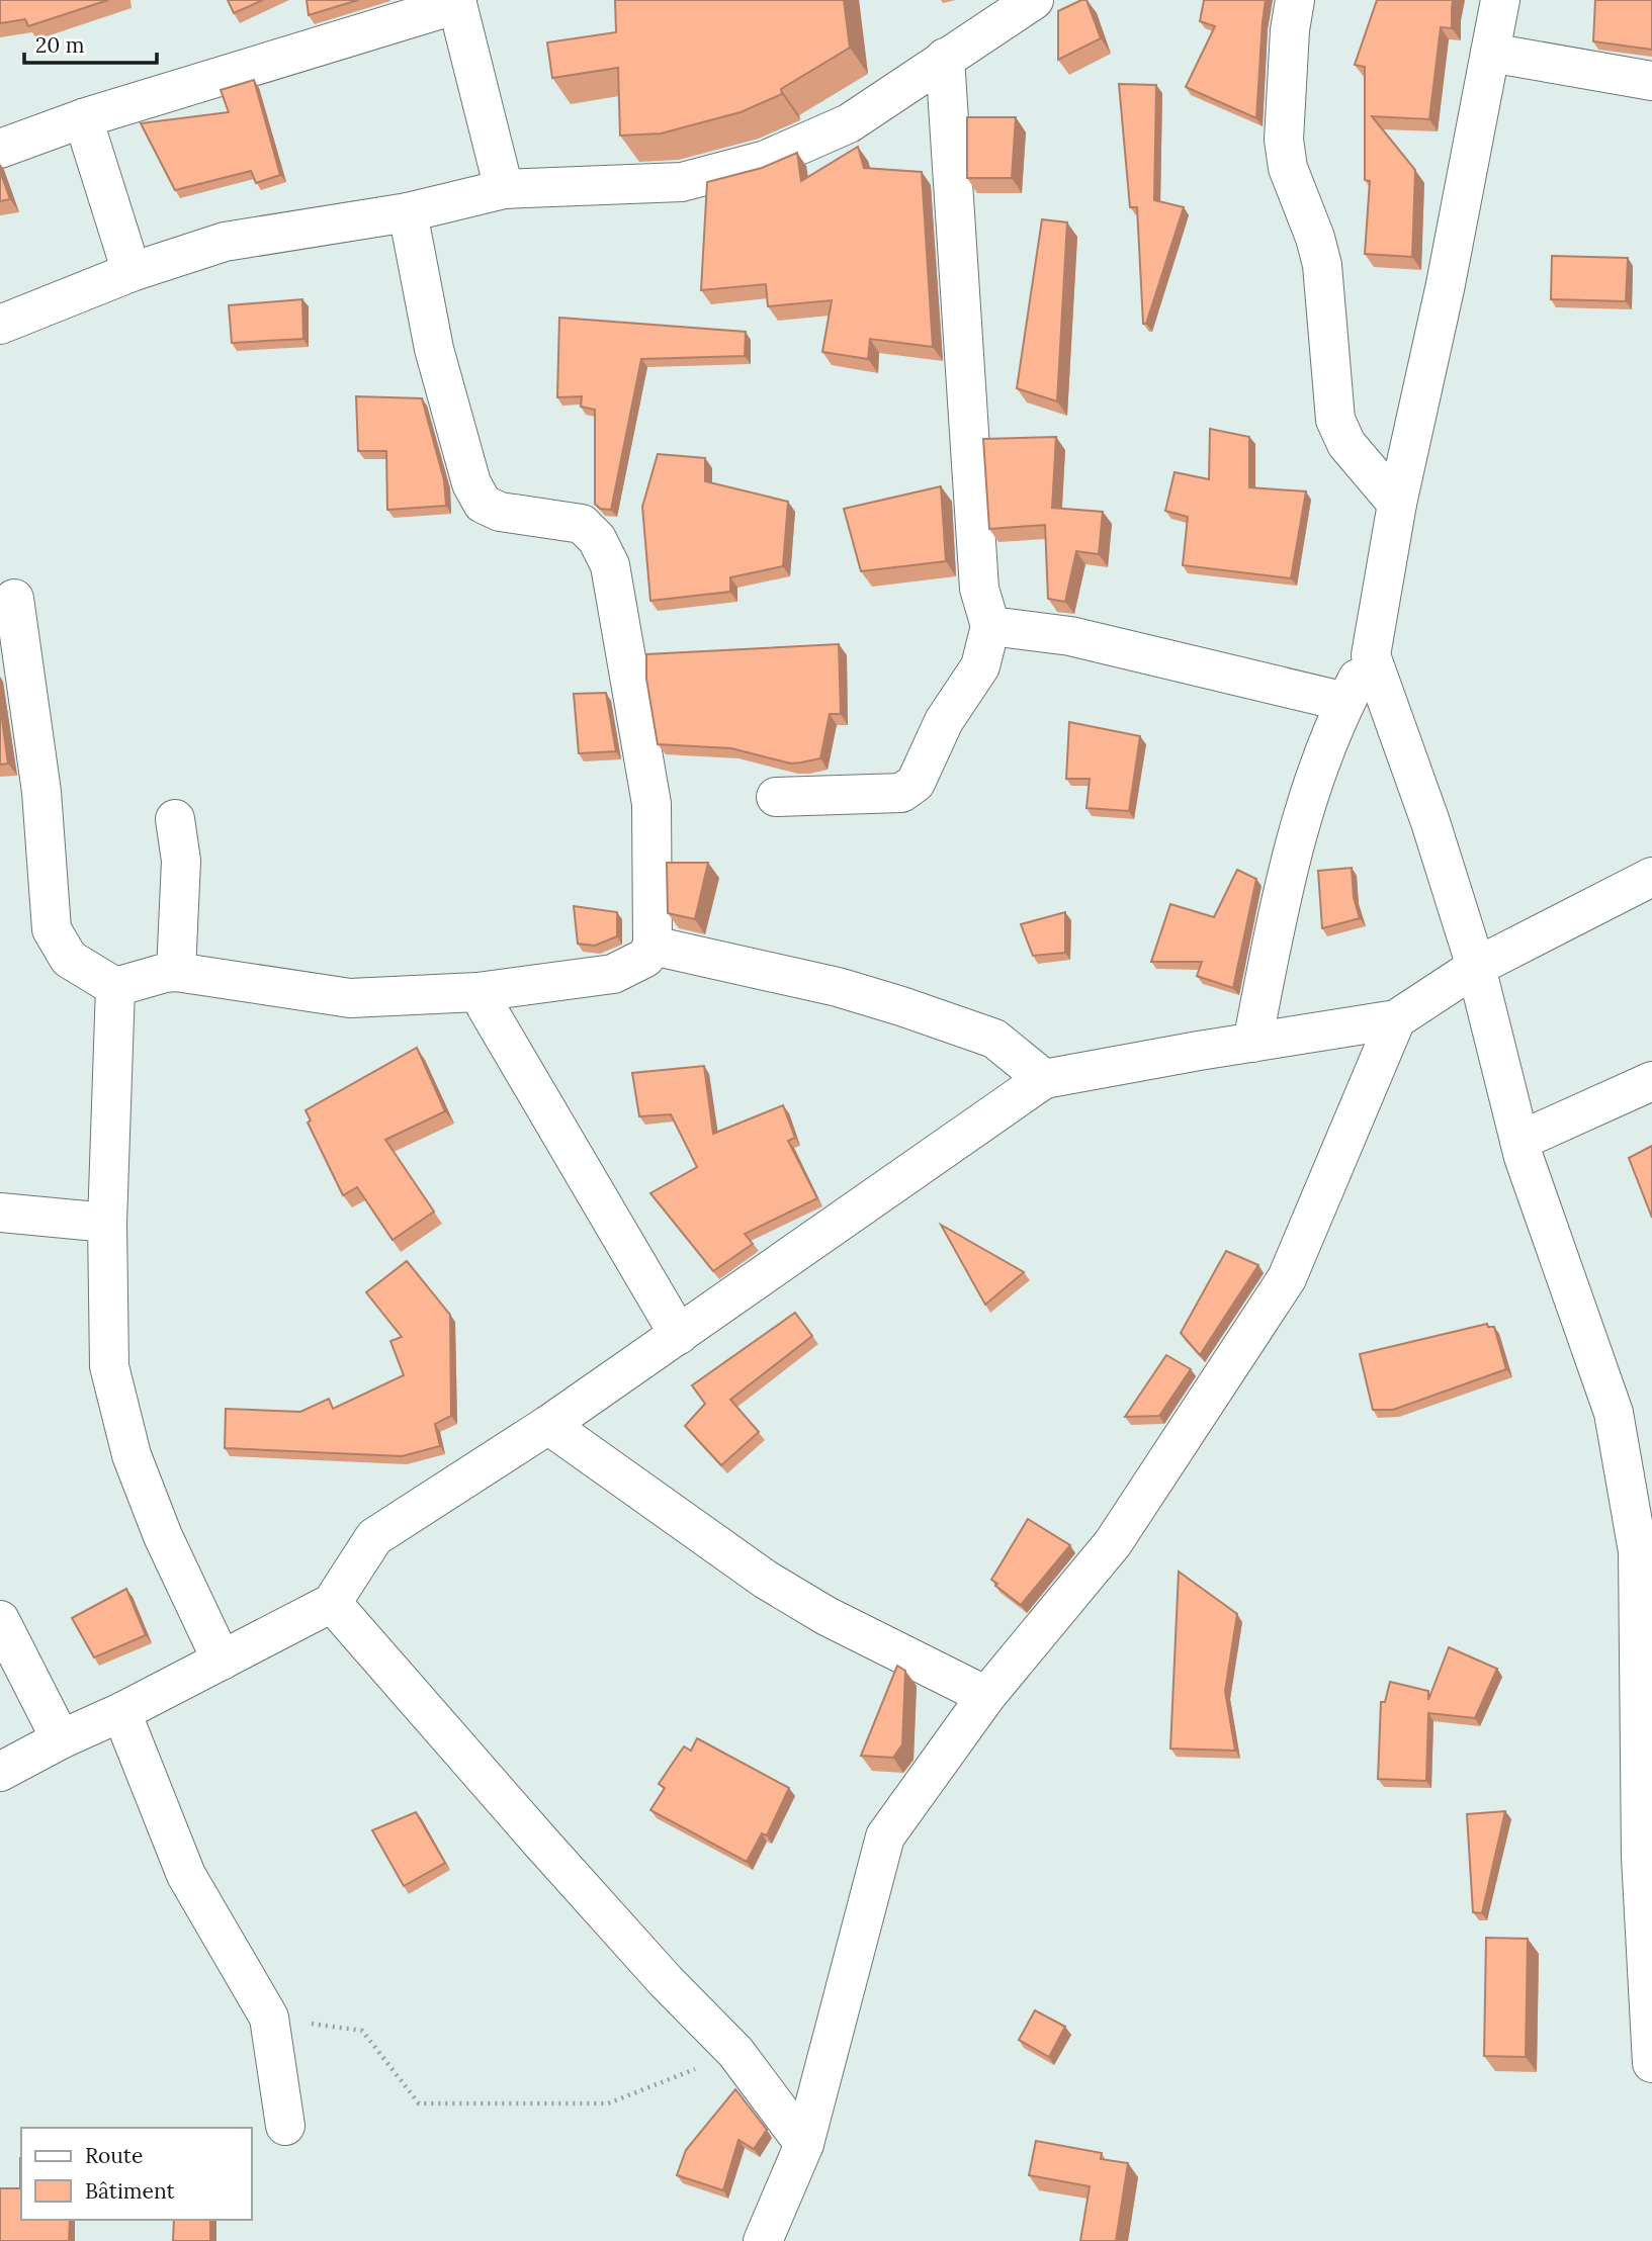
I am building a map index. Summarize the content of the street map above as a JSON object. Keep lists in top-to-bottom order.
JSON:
{
  "legend": ["Route", "Bâtiment"],
  "scale_bar": "20 m"
}
